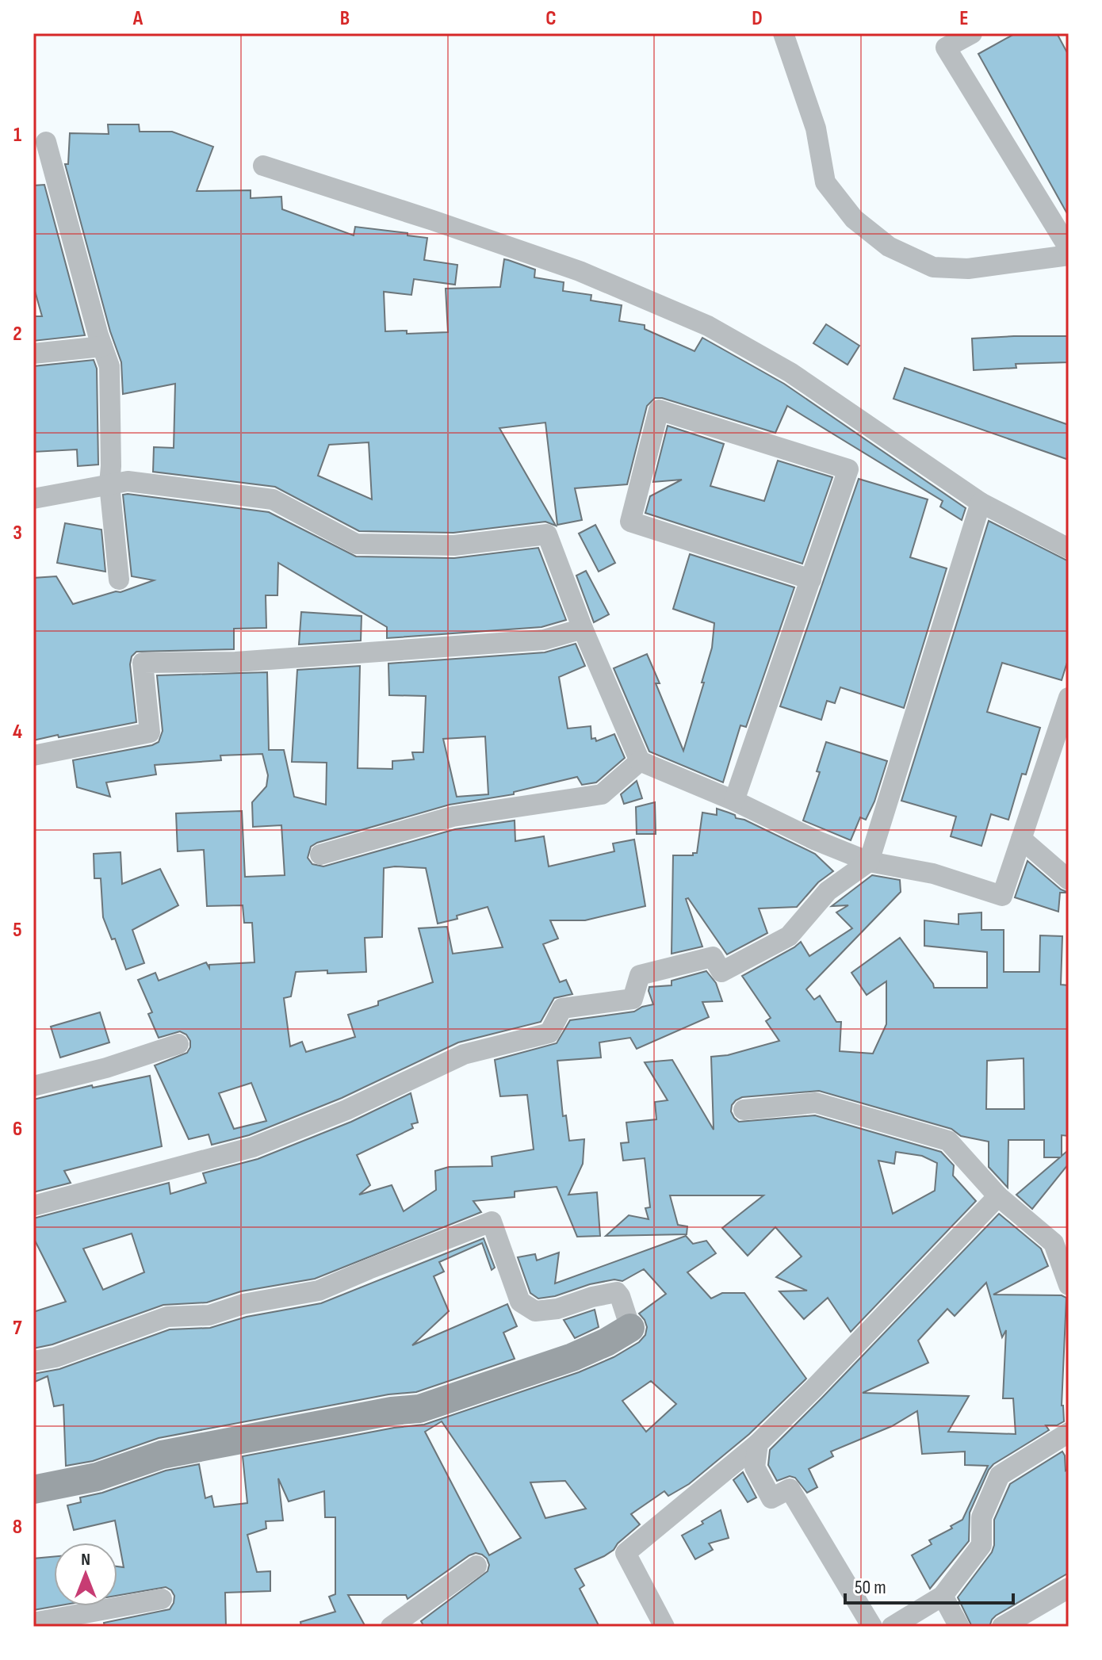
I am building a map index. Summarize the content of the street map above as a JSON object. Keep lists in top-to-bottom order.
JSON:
{
  "scale_bar": "50 m",
  "north": "top",
  "grid": {
    "columns": [
      "A",
      "B",
      "C",
      "D",
      "E"
    ],
    "rows": [
      "1",
      "2",
      "3",
      "4",
      "5",
      "6",
      "7",
      "8"
    ]
  }
}
